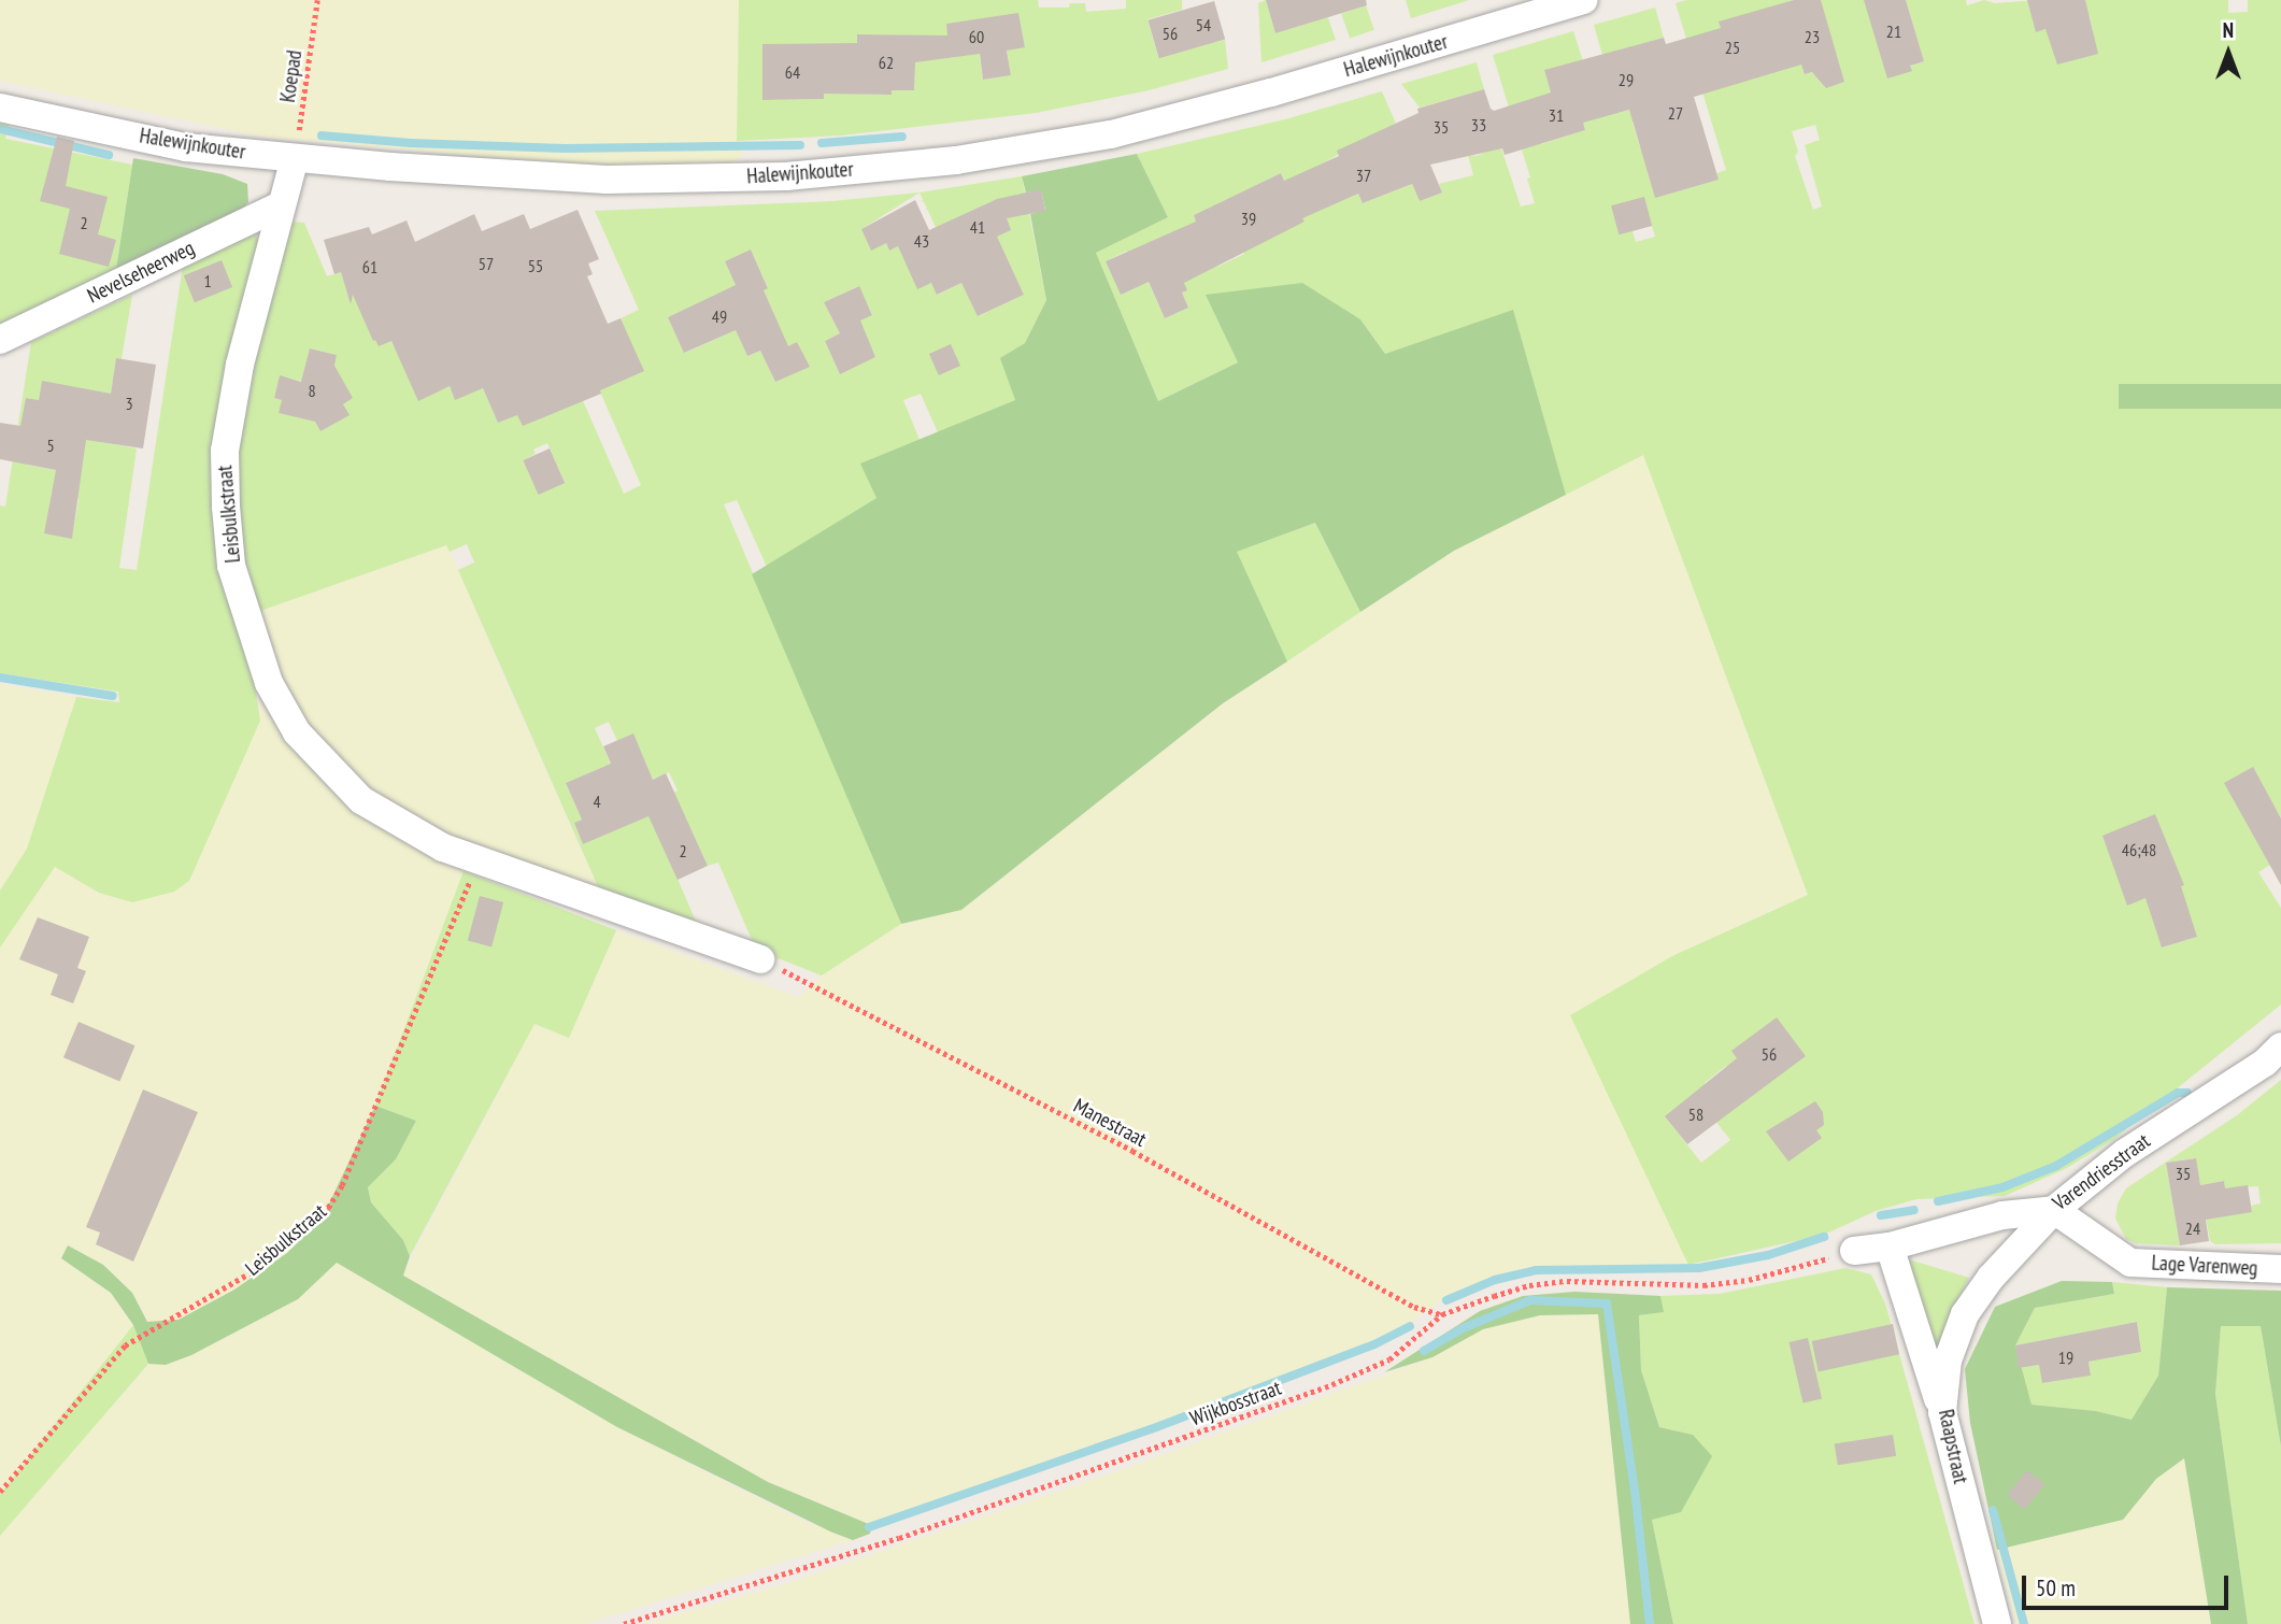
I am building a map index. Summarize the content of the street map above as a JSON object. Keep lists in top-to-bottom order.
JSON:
{
  "streets": {
    "street": [
      "Halewijnkouter",
      "Nevelseheerweg",
      "Leisbulkstraat",
      "Varendriesstraat",
      "Lage Varenweg",
      "Raapstraat"
    ],
    "path": ["Koepad", "Manestraat", "Wijkbosstraat"]
  },
  "crossings": [
    ["Halewijnkouter", "Koepad"],
    ["Halewijnkouter", "Leisbulkstraat"],
    ["Koepad", "Leisbulkstraat"],
    ["Nevelseheerweg", "Leisbulkstraat"],
    ["Leisbulkstraat", "Manestraat"],
    ["Manestraat", "Wijkbosstraat"],
    ["Varendriesstraat", "Lage Varenweg"],
    ["Varendriesstraat", "Wijkbosstraat"],
    ["Varendriesstraat", "Raapstraat"],
    ["Lage Varenweg", "Raapstraat"]
  ],
  "house_numbers": [
    "54",
    "21",
    "56",
    "60",
    "23",
    "25",
    "62",
    "64",
    "29",
    "27",
    "31",
    "33",
    "35",
    "37",
    "39",
    "2",
    "41",
    "43",
    "57",
    "55",
    "61",
    "1",
    "49",
    "8",
    "3",
    "5",
    "4",
    "46;48",
    "2",
    "56",
    "58",
    "35",
    "24",
    "19"
  ],
  "scale_bar": "50 m",
  "north": "top"
}
